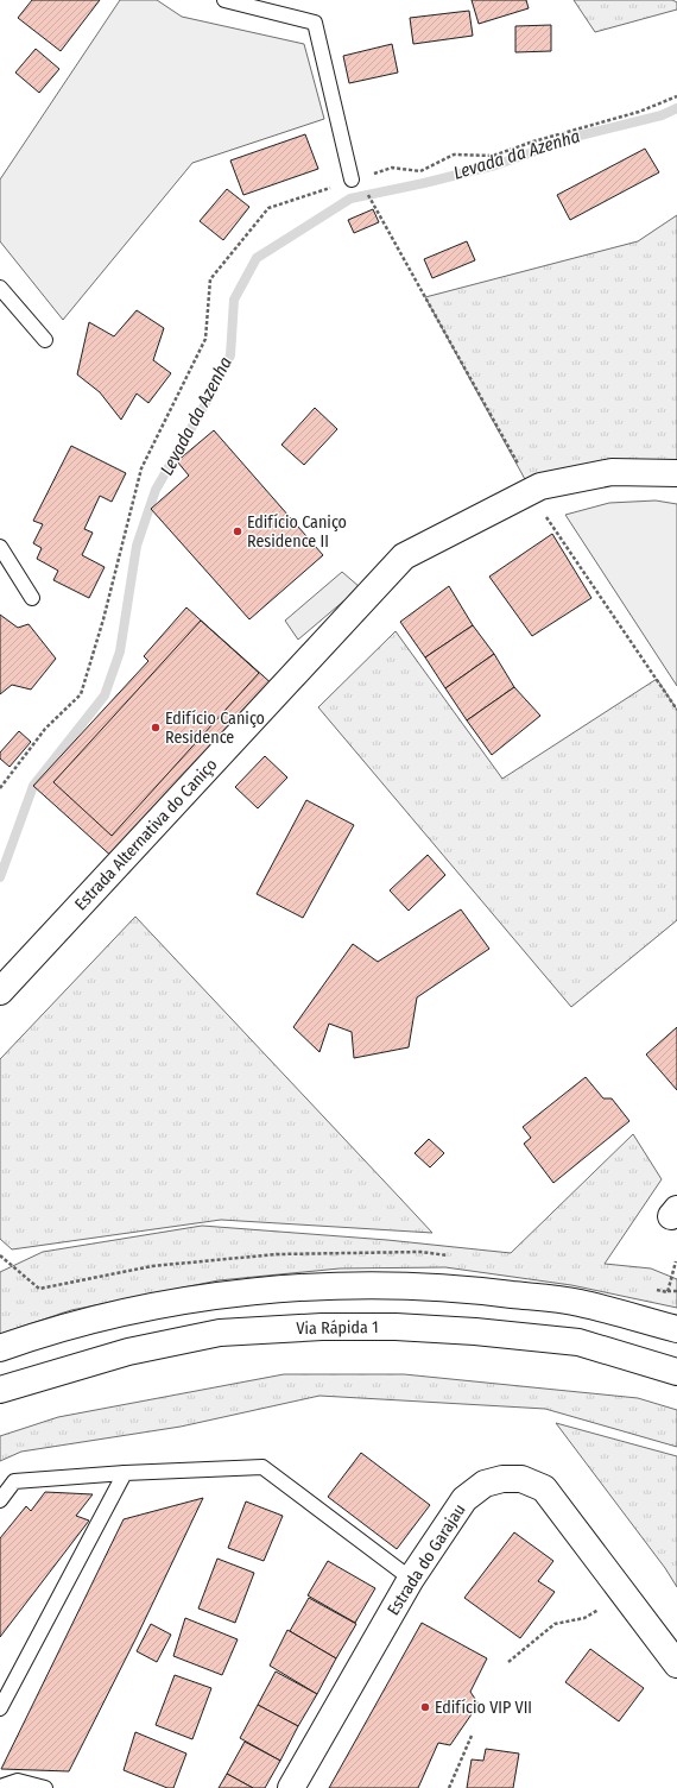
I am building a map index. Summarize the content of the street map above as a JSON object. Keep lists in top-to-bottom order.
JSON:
{
  "streets": {
    "main road": ["Estrada Alternativa do Caniço", "Via Rápida 1", "Estrada do Garajau"]
  },
  "water": ["Levada da Azenha"],
  "places": ["Edifício Caniço Residence II", "Edifício Caniço Residence", "Edifício VIP VII"]
}
